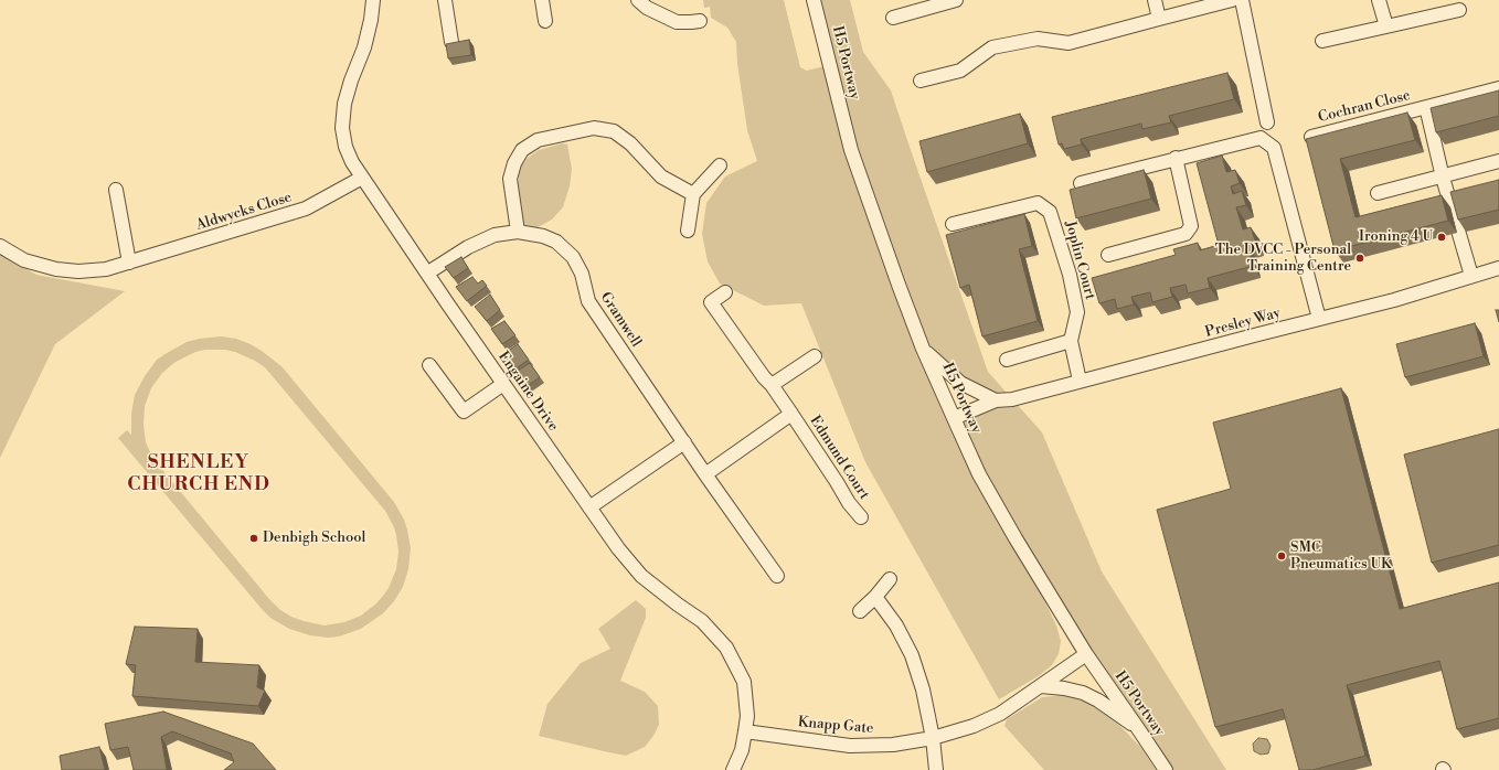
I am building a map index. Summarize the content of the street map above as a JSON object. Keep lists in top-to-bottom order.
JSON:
{
  "streets": {
    "street": [
      "H5 Portway",
      "Cochran Close",
      "Aldwycks Close",
      "Joplin Court",
      "Gramwell",
      "Presley Way",
      "Engaine Drive",
      "Edmund Court",
      "Knapp Gate"
    ]
  },
  "crossings": [
    ["H5 Portway", "Presley Way"],
    ["H5 Portway", "Knapp Gate"],
    ["Cochran Close", "Presley Way"],
    ["Aldwycks Close", "Engaine Drive"],
    ["Joplin Court", "Presley Way"],
    ["Gramwell", "Engaine Drive"],
    ["Gramwell", "Edmund Court"],
    ["Engaine Drive", "Knapp Gate"]
  ],
  "districts": ["SHENLEY CHURCH END"],
  "places": [
    "Ironing 4 U",
    "The DVCC - Personal Training Centre",
    "Denbigh School",
    "SMC Pneumatics UK"
  ]
}
